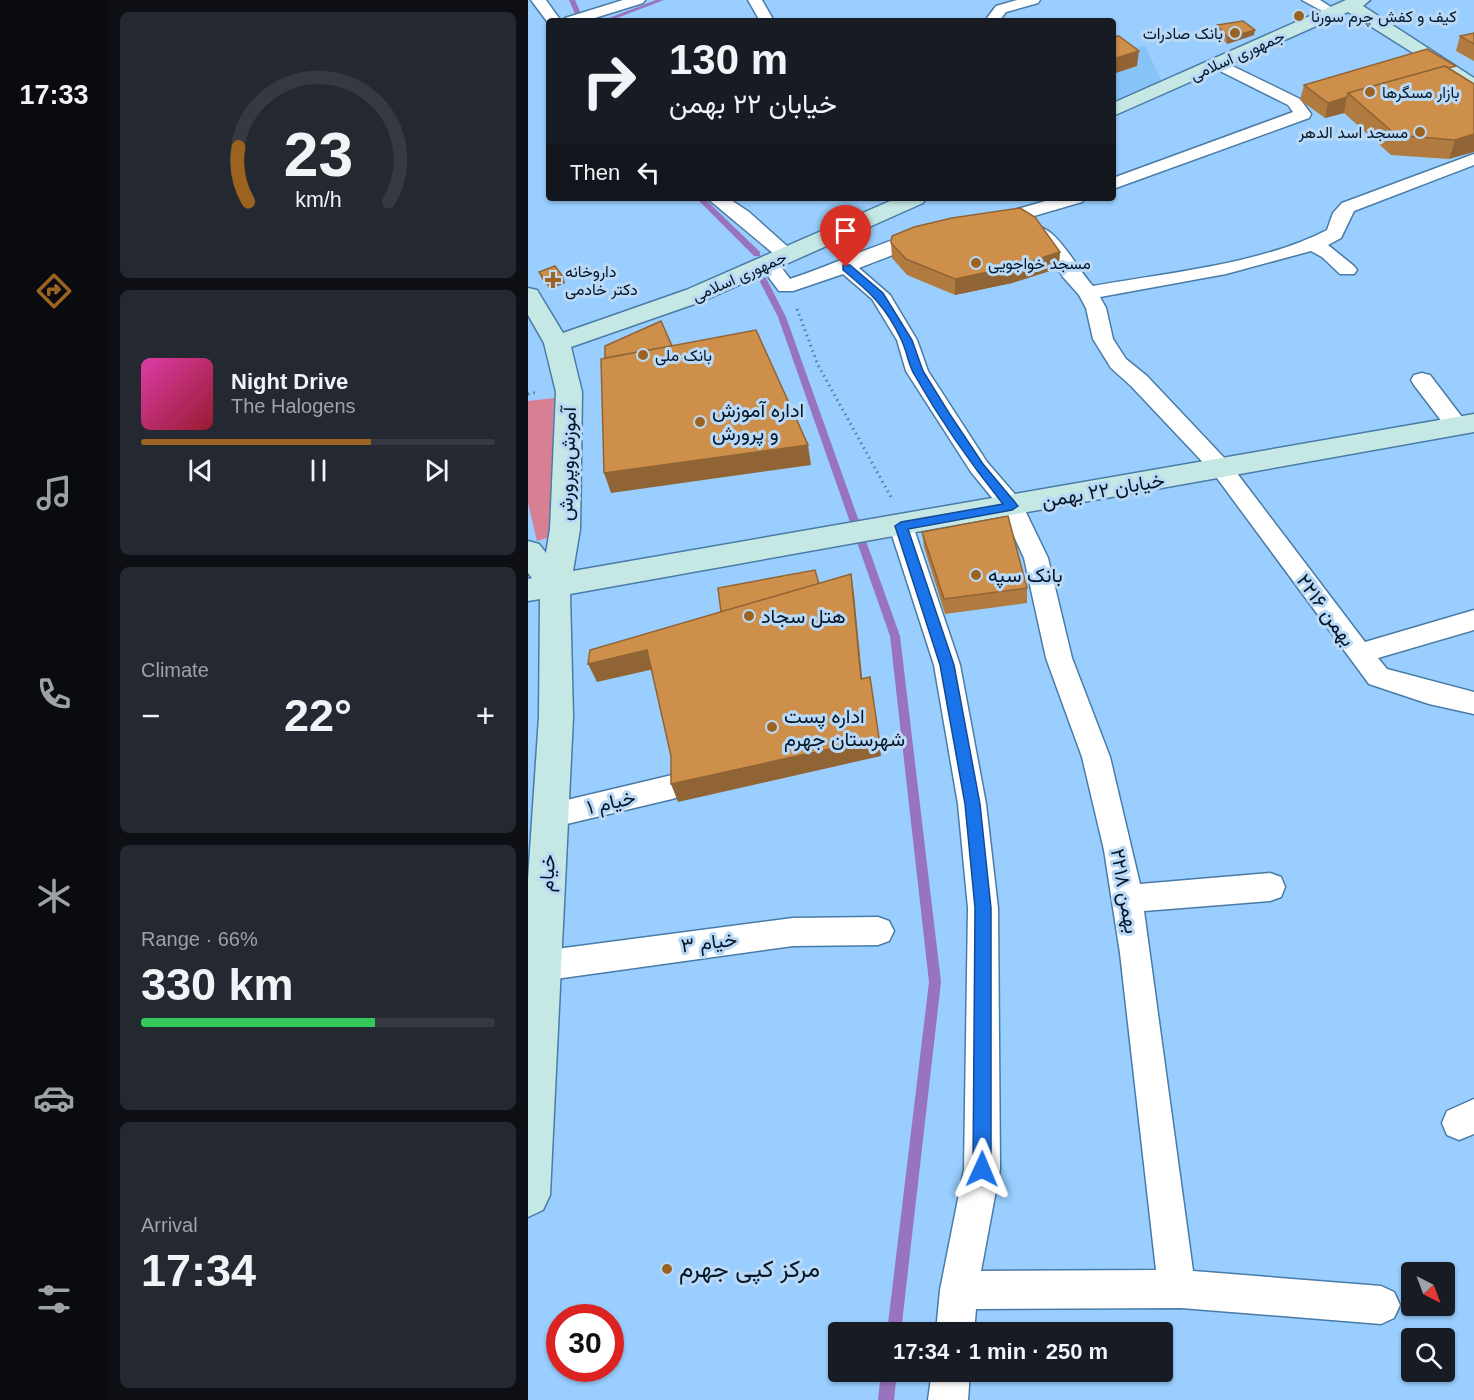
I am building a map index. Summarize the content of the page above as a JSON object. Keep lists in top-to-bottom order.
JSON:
{
  "streets": {
    "main road": [
      "جمهوری اسلامی",
      "آموزش‌و‌پرورش",
      "خیابان ۲۲ بهمن",
      "خیام"
    ],
    "street": [
      "۲۲بهمن ۱۶",
      "خیام ۱",
      "۲۲بهمن ۱۸",
      "خیام ۳"
    ]
  },
  "crossings": [
    ["جمهوری اسلامی", "آموزش‌و‌پرورش"],
    ["آموزش‌و‌پرورش", "خیابان ۲۲ بهمن"],
    ["آموزش‌و‌پرورش", "خیام"],
    ["خیابان ۲۲ بهمن", "۲۲بهمن ۱۶"],
    ["خیابان ۲۲ بهمن", "خیام"],
    ["خیابان ۲۲ بهمن", "۲۲بهمن ۱۸"],
    ["خیام ۱", "خیام"],
    ["خیام", "خیام ۳"]
  ],
  "places": {
    "other": [
      "کیف و کفش چرم سورنا",
      "بانک صادرات",
      "بازار مسگرها",
      "مسجد اسد الدهر",
      "مسجد خواجویی",
      "بانک ملی",
      "اداره آموزش و پرورش",
      "بانک سپه",
      "هتل سجاد",
      "اداره پست شهرستان جهرم",
      "مرکز کپی جهرم"
    ],
    "health": ["داروخانه دکتر خادمی"]
  },
  "north": "bottom right",
  "page": {
    "tabs": "17:33",
    "turn": ["130 m", "خیابان ۲۲ بهمن"],
    "then": "Then",
    "song": ["Night Drive", "The Halogens"],
    "tile": [
      "Climate",
      ["Range · 66%", "330 km"],
      ["Arrival", "17:34"]
    ],
    "heat": ["−", "22°", "+"],
    "limit": "30",
    "trip": "17:34 · 1 min · 250 m",
    "gauge": ["23", "km/h"]
  }
}
